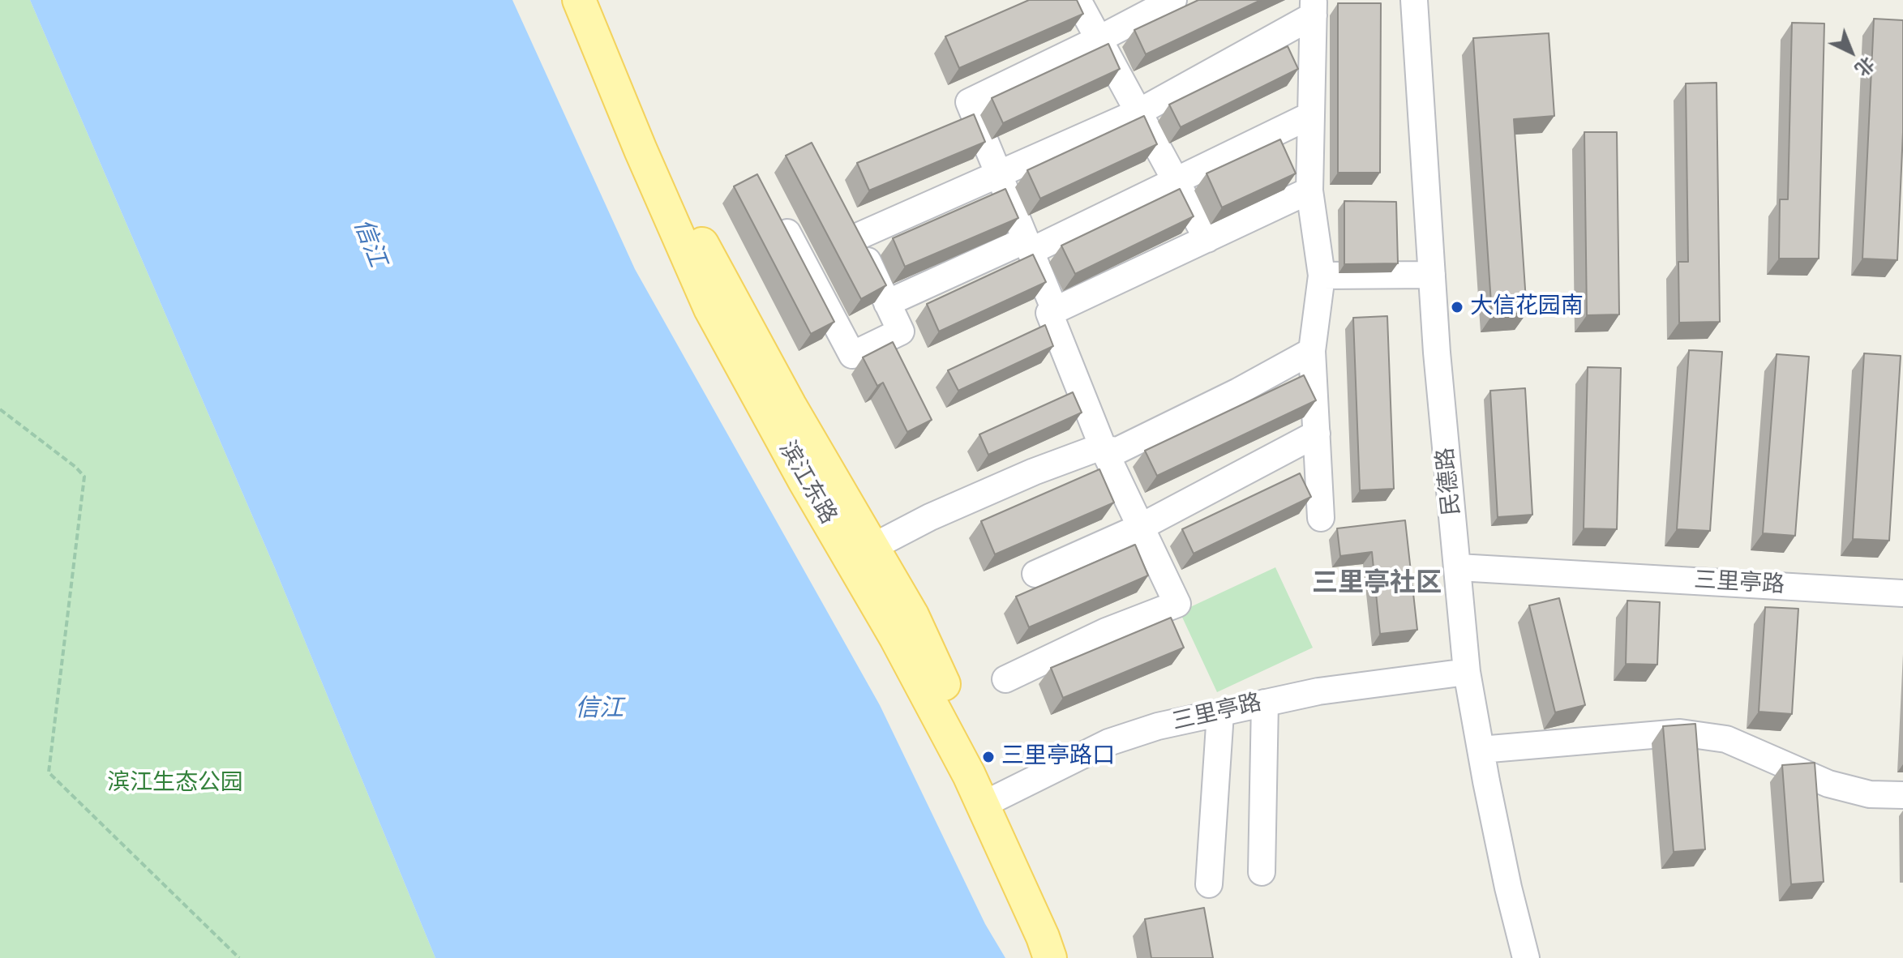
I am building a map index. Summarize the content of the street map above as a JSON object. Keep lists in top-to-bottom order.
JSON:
{
  "streets": {
    "main road": ["滨江东路"],
    "street": ["民德路", "三里亭路"]
  },
  "crossings": [
    ["民德路", "三里亭路"],
    ["滨江东路", "三里亭路"]
  ],
  "districts": ["三里亭社区"],
  "water": ["信江"],
  "parks": ["滨江生态公园"],
  "places": ["大信花园南", "三里亭路口"],
  "north": "bottom right"
}
